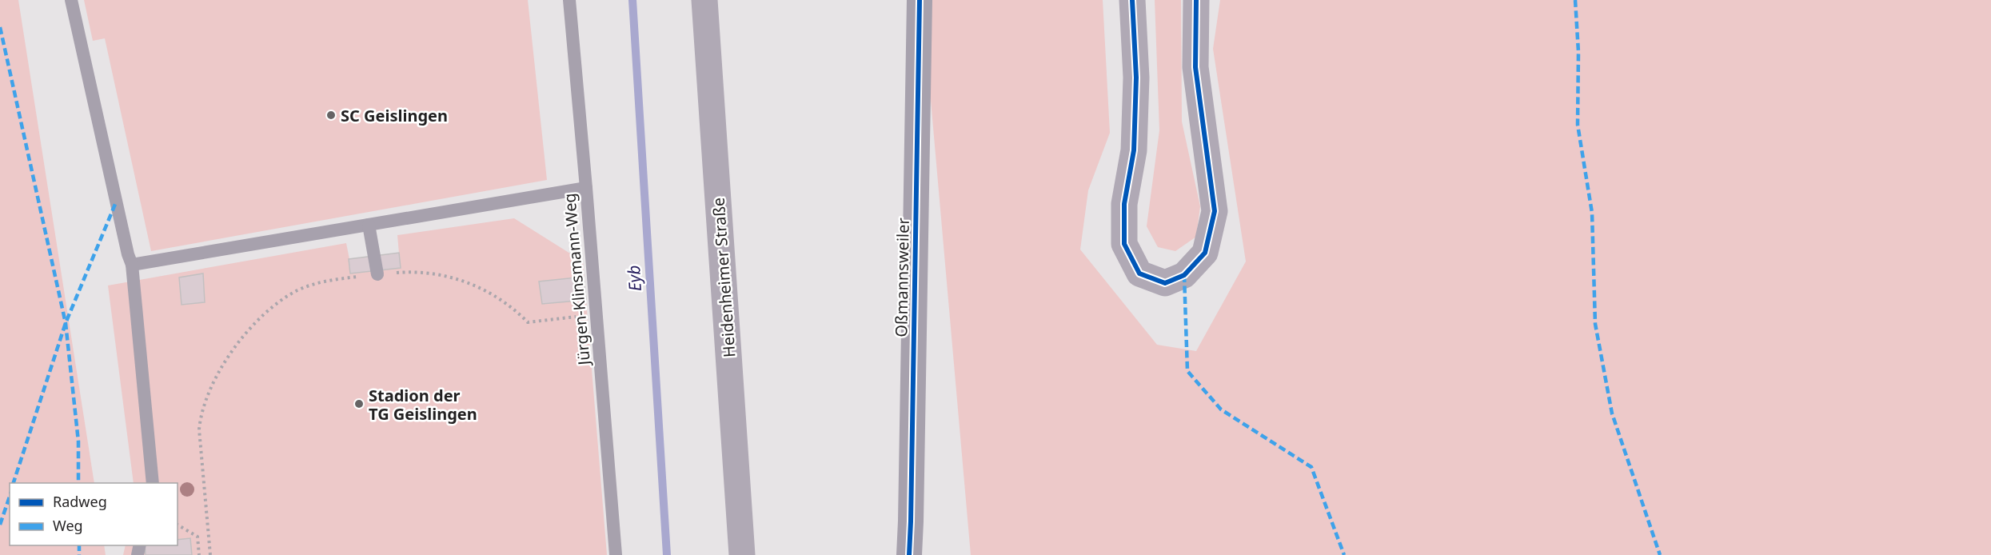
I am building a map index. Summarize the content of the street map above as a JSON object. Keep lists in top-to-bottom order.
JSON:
{
  "streets": {
    "street": ["Heidenheimer Straße", "Oßmannsweiler"],
    "lane": ["Jürgen-Klinsmann-Weg"]
  },
  "water": ["Eyb"],
  "places": ["SC Geislingen", "Stadion der TG Geislingen"],
  "legend": ["Radweg", "Weg"]
}
